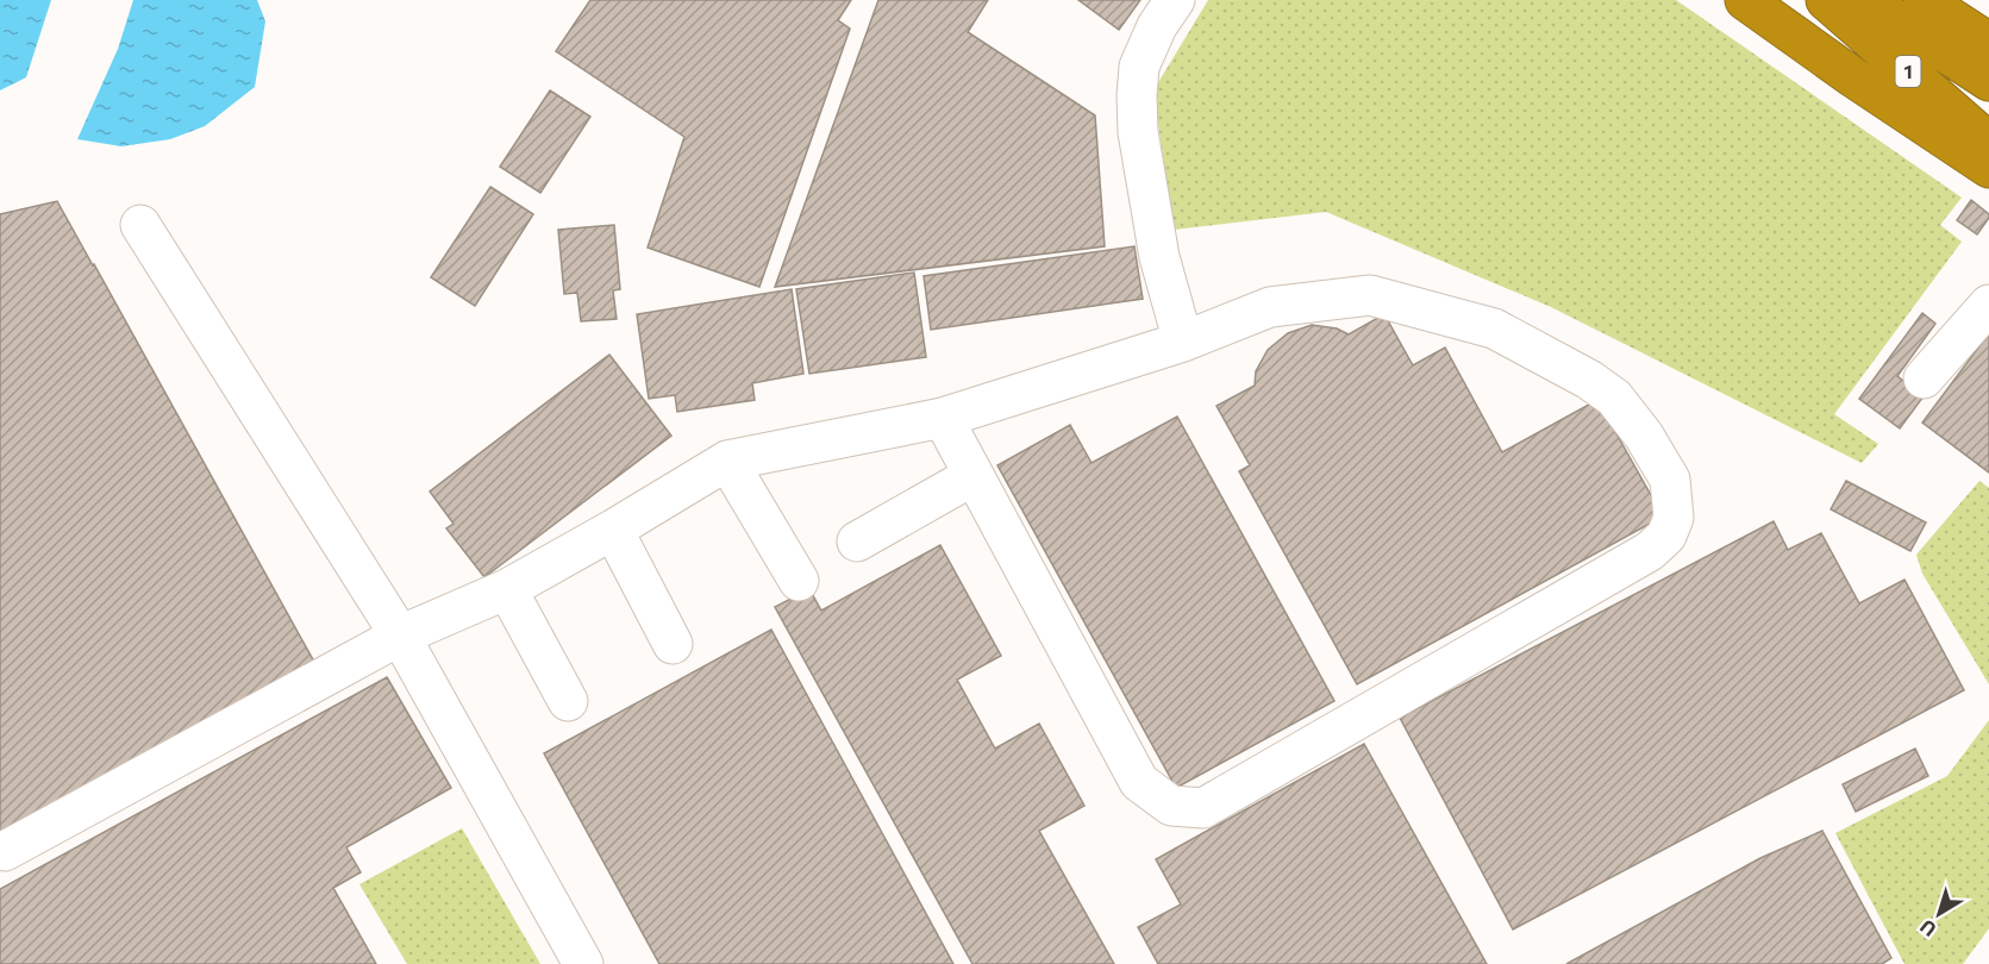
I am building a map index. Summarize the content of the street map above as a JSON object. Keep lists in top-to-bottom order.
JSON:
{
  "streets": {
    "highway": ["1"]
  },
  "north": "bottom left"
}
